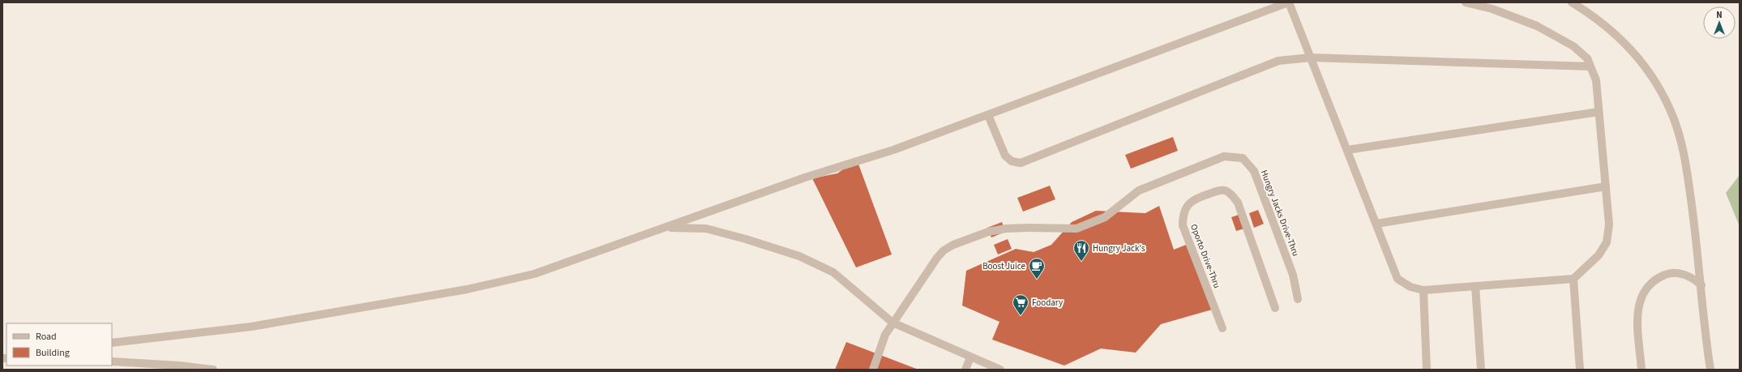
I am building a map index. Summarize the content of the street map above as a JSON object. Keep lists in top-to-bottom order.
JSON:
{
  "streets": {
    "lane": ["Hungry Jacks Drive-Thru", "Oporto Drive-Thru"]
  },
  "places": {
    "restaurant": ["Hungry Jack's"],
    "cafe": ["Boost Juice"],
    "supermarket": ["Foodary"]
  },
  "legend": ["Road", "Building"],
  "north": "top"
}
